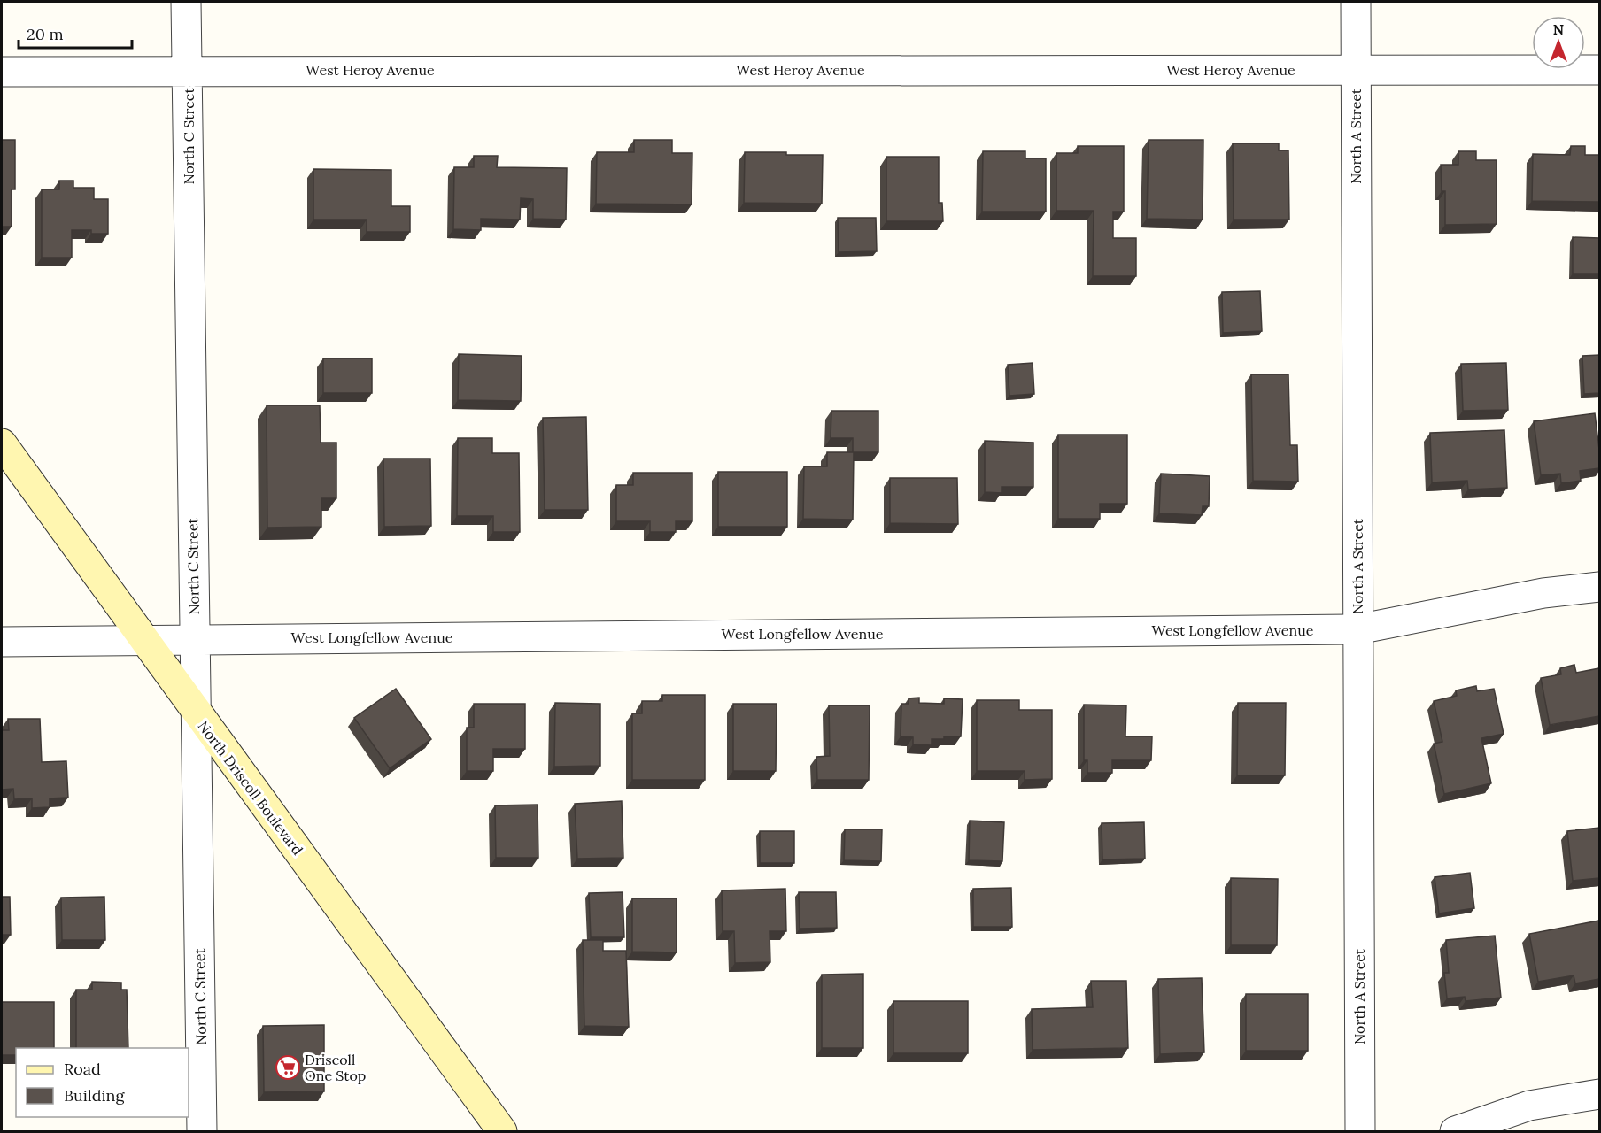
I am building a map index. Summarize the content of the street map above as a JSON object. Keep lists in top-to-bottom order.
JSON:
{
  "streets": {
    "main road": ["North Driscoll Boulevard"],
    "street": [
      "West Heroy Avenue",
      "North C Street",
      "North A Street",
      "West Longfellow Avenue"
    ]
  },
  "crossings": [
    ["West Heroy Avenue", "North C Street"],
    ["West Heroy Avenue", "North A Street"],
    ["North C Street", "West Longfellow Avenue"],
    ["North C Street", "North Driscoll Boulevard"],
    ["North A Street", "West Longfellow Avenue"],
    ["West Longfellow Avenue", "North Driscoll Boulevard"]
  ],
  "places": {
    "supermarket": ["Driscoll One Stop"]
  },
  "legend": ["Road", "Building"],
  "scale_bar": "20 m",
  "north": "top"
}
